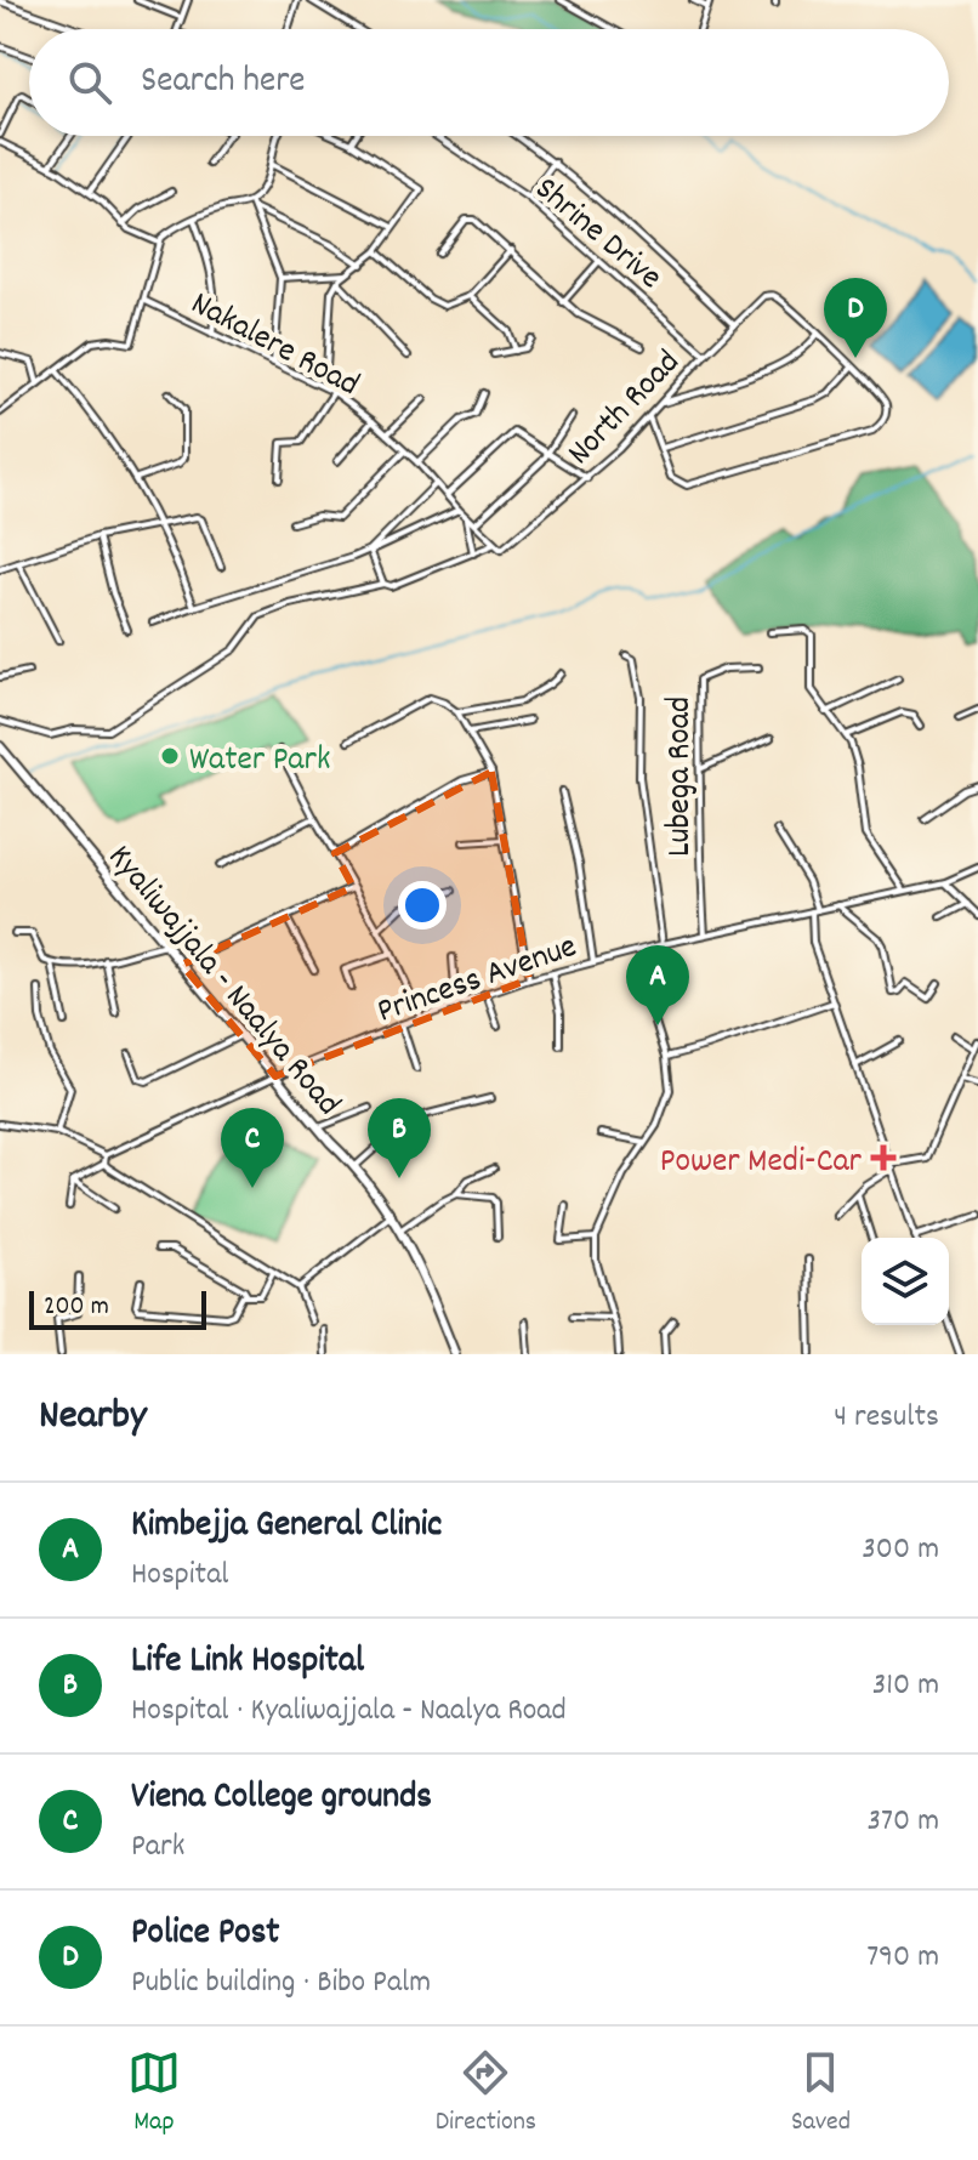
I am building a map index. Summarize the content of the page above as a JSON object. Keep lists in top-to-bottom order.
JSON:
{
  "streets": {
    "main road": ["Kyaliwajjala - Naalya Road"],
    "street": [
      "Shrine Drive",
      "Nakalere Road",
      "North Road",
      "Lubega Road",
      "Princess Avenue"
    ]
  },
  "crossings": [
    ["Shrine Drive", "North Road"],
    ["Nakalere Road", "North Road"],
    ["Lubega Road", "Princess Avenue"],
    ["Princess Avenue", "Kyaliwajjala - Naalya Road"]
  ],
  "places": {
    "other": ["Water Park"],
    "health": ["Power Medi-Car"]
  },
  "scale_bar": "200 m",
  "page": {
    "search": "Search here",
    "pins": [
      "D",
      "A",
      "B",
      "C"
    ],
    "scale": "200 m",
    "heading": ["Nearby", "4 results"],
    "list": [
      {
        "mark": "A",
        "name": "Kimbejja General Clinic",
        "note": "Hospital",
        "value": "300 m"
      },
      {
        "mark": "B",
        "name": "Life Link Hospital",
        "note": "Hospital · Kyaliwajjala - Naalya Road",
        "value": "310 m"
      },
      {
        "mark": "C",
        "name": "Viena College grounds",
        "note": "Park",
        "value": "370 m"
      },
      {
        "mark": "D",
        "name": "Police Post",
        "note": "Public building · Bibo Palm",
        "value": "790 m"
      }
    ],
    "nav": ["Map", "Directions", "Saved"]
  }
}
